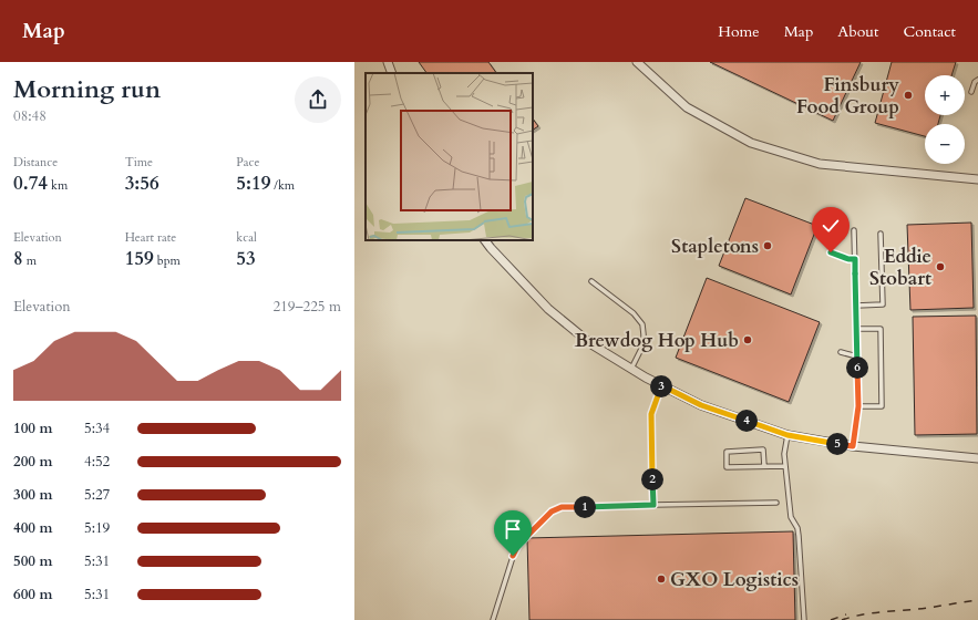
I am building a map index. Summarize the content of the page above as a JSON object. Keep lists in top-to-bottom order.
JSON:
{
  "places": [
    "Finsbury Food Group",
    "Stapletons",
    "Eddie Stobart",
    "Brewdog Hop Hub",
    "GXO Logistics"
  ],
  "page": {
    "header": "Map",
    "nav": [
      "Home",
      "Map",
      "About",
      "Contact"
    ],
    "heading": ["Morning run", "08:48"],
    "map_buttons": ["+", "−"],
    "stats": [
      ["Distance", "0.74 km"],
      ["Time", "3:56"],
      ["Pace", "5:19 /km"],
      ["Elevation", "8 m"],
      ["Heart rate", "159 bpm"],
      ["kcal", "53"]
    ],
    "chart": ["Elevation", "219–225 m"],
    "pins": [
      "6",
      "3",
      "4",
      "5",
      "2",
      "1"
    ],
    "list": [
      {
        "name": "100 m",
        "note": "5:34"
      },
      {
        "name": "200 m",
        "note": "4:52"
      },
      {
        "name": "300 m",
        "note": "5:27"
      },
      {
        "name": "400 m",
        "note": "5:19"
      },
      {
        "name": "500 m",
        "note": "5:31"
      },
      {
        "name": "600 m",
        "note": "5:31"
      }
    ]
  }
}
